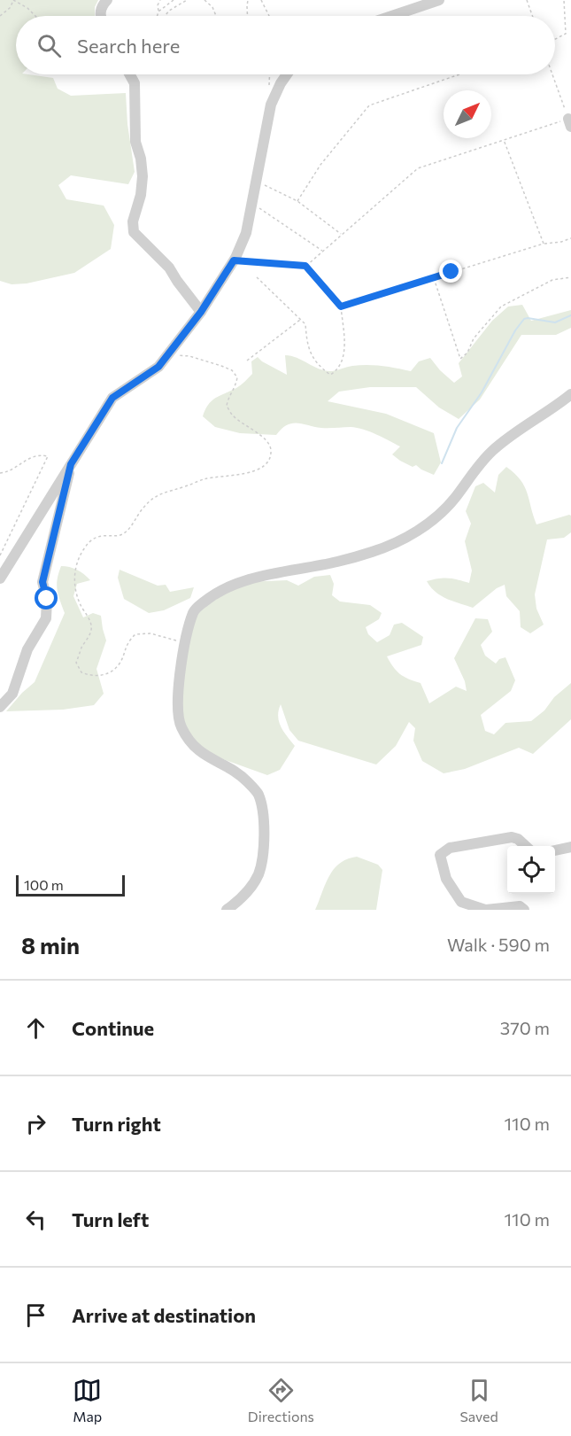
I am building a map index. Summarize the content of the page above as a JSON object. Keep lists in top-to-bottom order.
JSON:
{
  "scale_bar": "100 m",
  "north": "top right",
  "page": {
    "search": "Search here",
    "scale": "100 m",
    "heading": ["8 min", "Walk · 590 m"],
    "list": [
      ["Continue", "370 m"],
      ["Turn right", "110 m"],
      ["Turn left", "110 m"],
      "Arrive at destination"
    ],
    "nav": ["Map", "Directions", "Saved"]
  }
}
